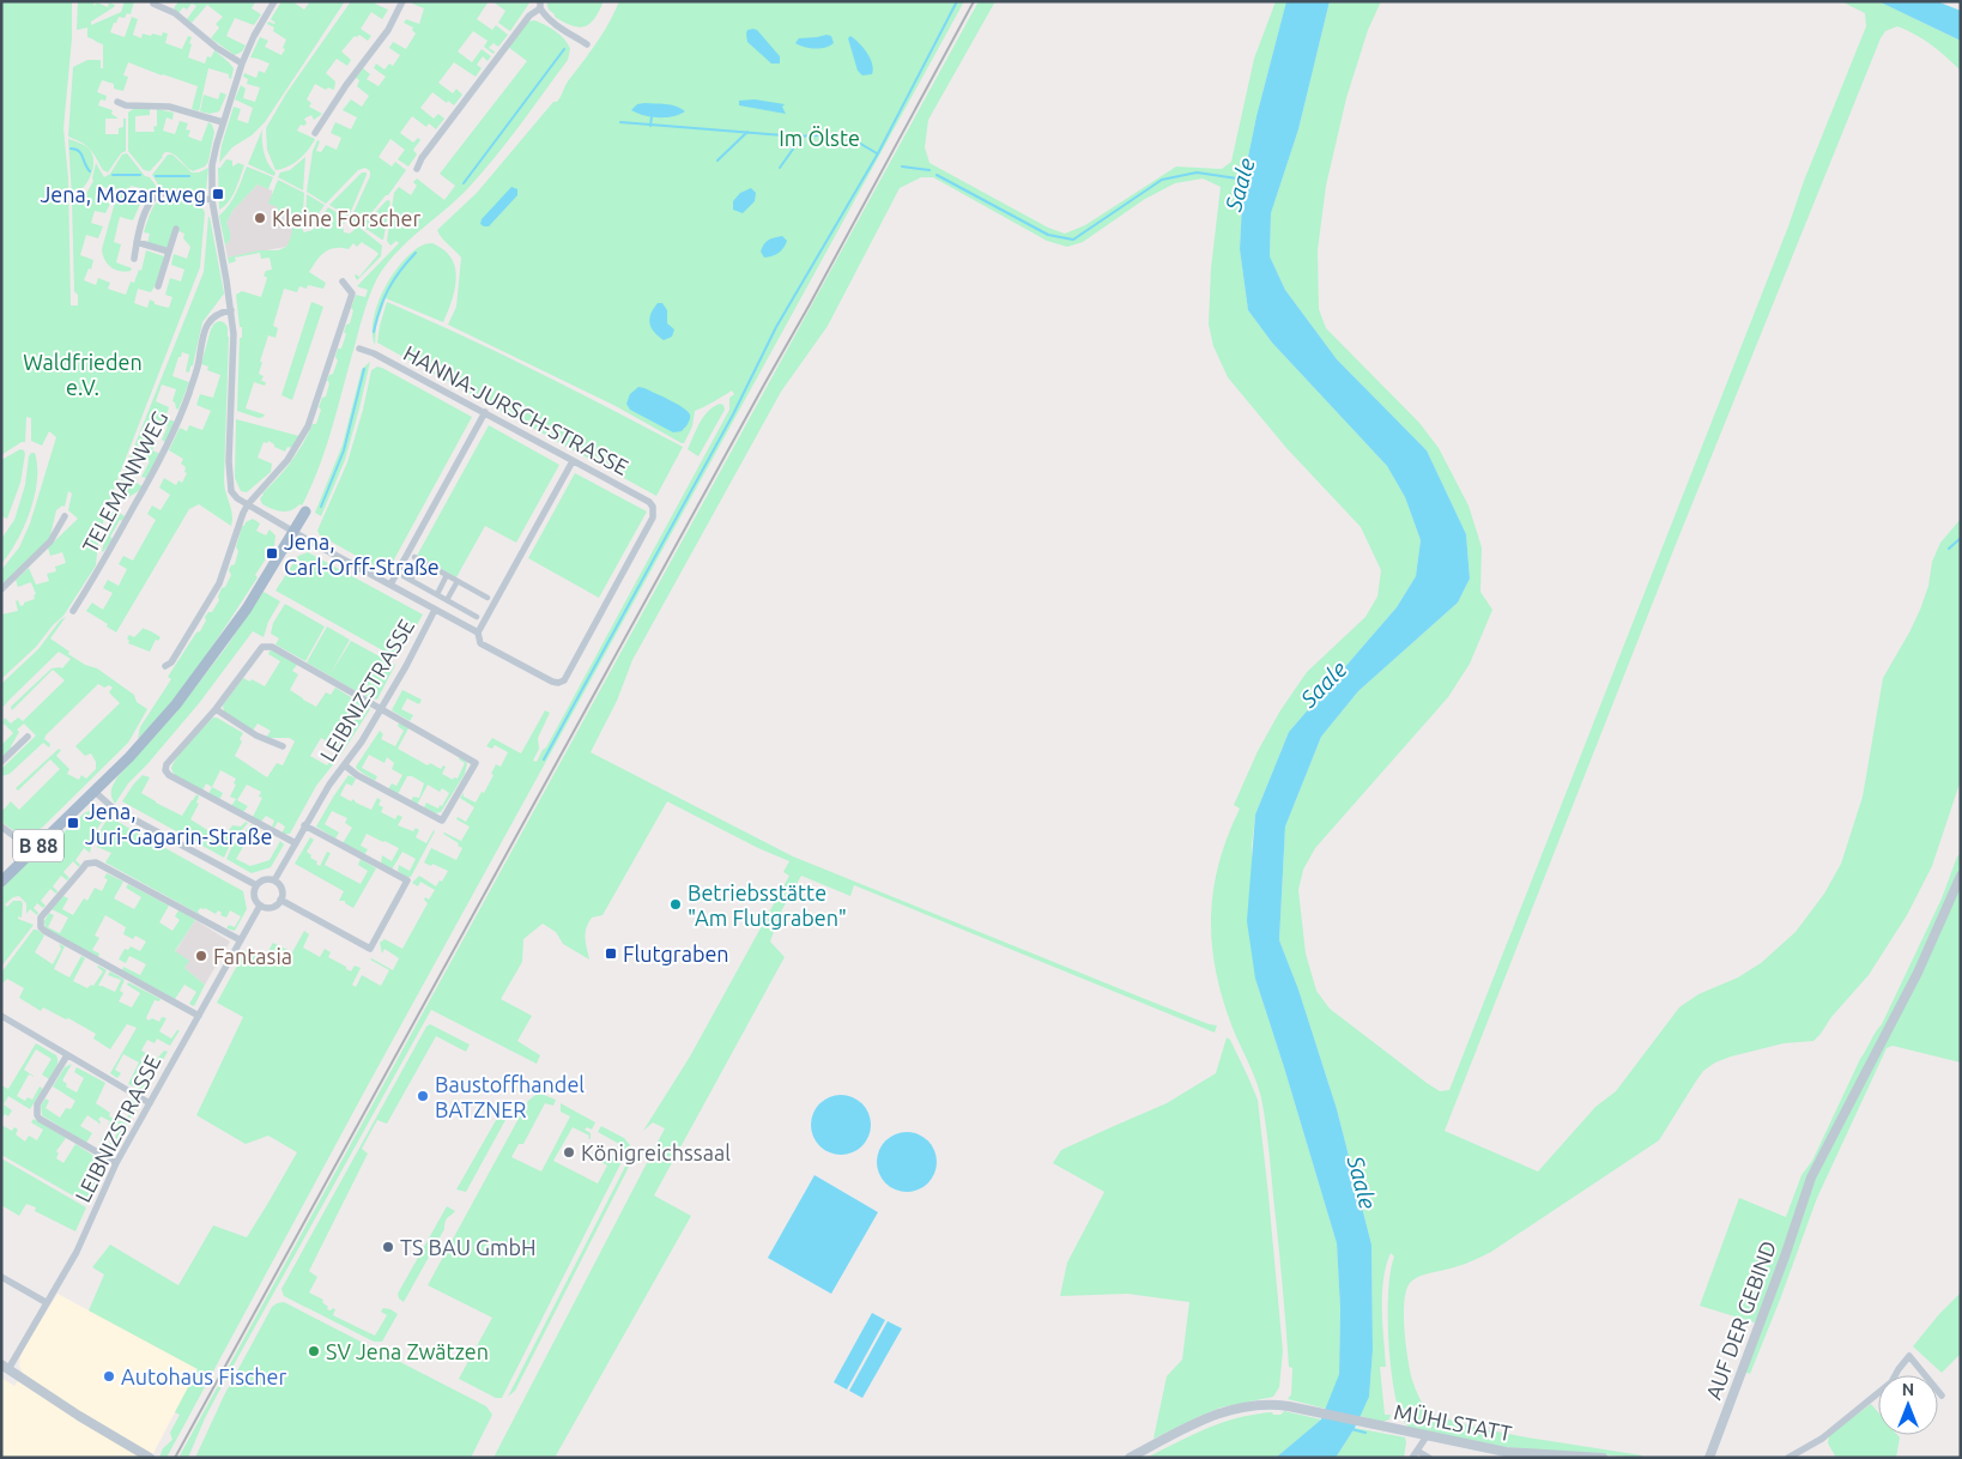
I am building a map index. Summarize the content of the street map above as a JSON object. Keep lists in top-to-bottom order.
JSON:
{
  "streets": {
    "main road": ["B 88"],
    "street": [
      "HANNA-JURSCH-STRASSE",
      "TELEMANNWEG",
      "LEIBNIZSTRASSE",
      "AUF DER GEBIND",
      "MÜHLSTATT"
    ]
  },
  "water": ["Saale"],
  "parks": ["Im Ölste", "Waldfrieden e.V."],
  "places": {
    "transit": [
      "Jena, Mozartweg",
      "Jena, Carl-Orff-Straße",
      "Jena, Juri-Gagarin-Straße",
      "Flutgraben"
    ],
    "other": [
      "Kleine Forscher",
      "Betriebsstätte \"Am Flutgraben\"",
      "Fantasia",
      "Baustoffhandel BATZNER",
      "Königreichssaal",
      "TS BAU GmbH",
      "SV Jena Zwätzen",
      "Autohaus Fischer"
    ]
  },
  "north": "top"
}
